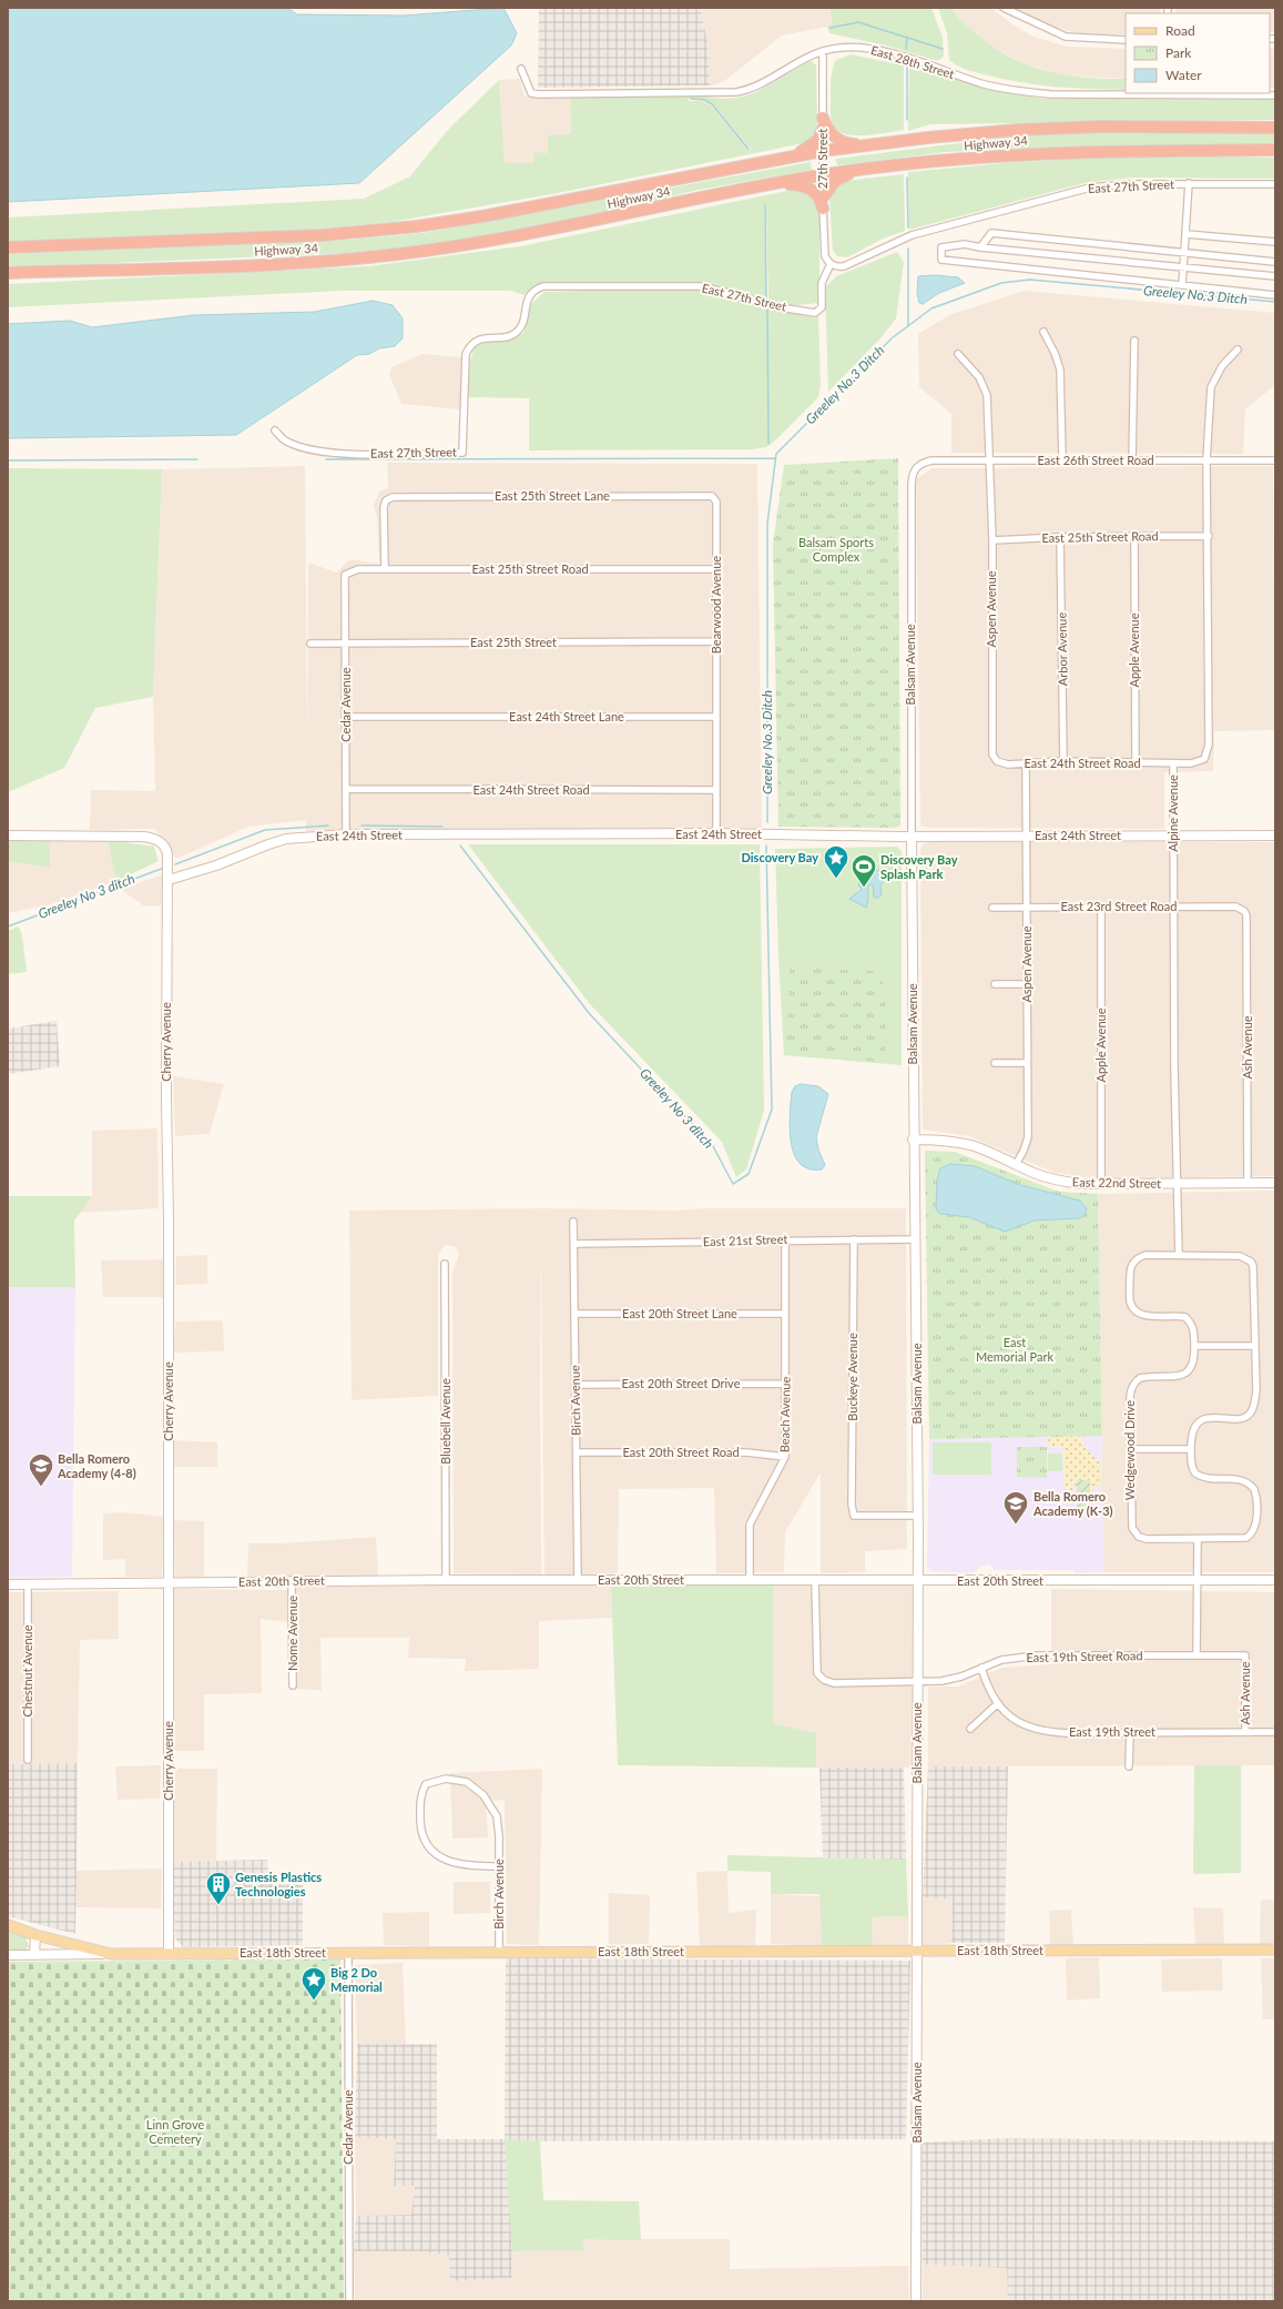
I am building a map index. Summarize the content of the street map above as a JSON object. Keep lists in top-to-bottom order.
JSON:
{
  "streets": {
    "highway": ["Highway 34"],
    "main road": ["East 18th Street"],
    "street": [
      "East 28th Street",
      "27th Street",
      "East 27th Street",
      "East 26th Street Road",
      "East 25th Street Lane",
      "East 25th Street Road",
      "Bearwood Avenue",
      "Aspen Avenue",
      "East 25th Street",
      "Arbor Avenue",
      "Apple Avenue",
      "Balsam Avenue",
      "Cedar Avenue",
      "East 24th Street Lane",
      "East 24th Street Road",
      "Alpine Avenue",
      "East 24th Street",
      "East 23rd Street Road",
      "Cherry Avenue",
      "Ash Avenue",
      "East 22nd Street",
      "East 21st Street",
      "East 20th Street Lane",
      "Buckeye Avenue",
      "East 20th Street Drive",
      "Birch Avenue",
      "Beach Avenue",
      "Bluebell Avenue",
      "Wedgewood Drive",
      "East 20th Street Road",
      "East 20th Street",
      "Nome Avenue",
      "East 19th Street Road",
      "Chestnut Avenue",
      "East 19th Street"
    ]
  },
  "crossings": [
    ["East 28th Street", "27th Street"],
    ["Highway 34", "27th Street"],
    ["27th Street", "East 27th Street"],
    ["East 26th Street Road", "Aspen Avenue"],
    ["East 26th Street Road", "Balsam Avenue"],
    ["East 26th Street Road", "Alpine Avenue"],
    ["East 25th Street Lane", "East 25th Street Road"],
    ["East 25th Street Lane", "Bearwood Avenue"],
    ["East 25th Street Road", "Bearwood Avenue"],
    ["East 25th Street Road", "Aspen Avenue"],
    ["East 25th Street Road", "Arbor Avenue"],
    ["East 25th Street Road", "Apple Avenue"],
    ["East 25th Street Road", "Cedar Avenue"],
    ["East 25th Street Road", "Alpine Avenue"],
    ["Bearwood Avenue", "East 25th Street"],
    ["Bearwood Avenue", "East 24th Street Lane"],
    ["Aspen Avenue", "East 24th Street Road"],
    ["Aspen Avenue", "East 24th Street"],
    ["Aspen Avenue", "East 23rd Street Road"],
    ["Aspen Avenue", "East 22nd Street"],
    ["East 25th Street", "Cedar Avenue"],
    ["Arbor Avenue", "East 24th Street Road"],
    ["Apple Avenue", "East 24th Street Road"],
    ["Apple Avenue", "East 23rd Street Road"],
    ["Apple Avenue", "East 22nd Street"],
    ["Balsam Avenue", "East 24th Street"],
    ["Balsam Avenue", "East 22nd Street"],
    ["Balsam Avenue", "East 21st Street"],
    ["Balsam Avenue", "Buckeye Avenue"],
    ["Balsam Avenue", "East 20th Street"],
    ["Balsam Avenue", "East 19th Street Road"],
    ["Balsam Avenue", "East 18th Street"],
    ["Cedar Avenue", "East 24th Street Lane"],
    ["Cedar Avenue", "East 24th Street Road"],
    ["Cedar Avenue", "East 24th Street"],
    ["Cedar Avenue", "East 18th Street"],
    ["East 24th Street Road", "Alpine Avenue"],
    ["Alpine Avenue", "East 24th Street"],
    ["Alpine Avenue", "East 23rd Street Road"],
    ["Alpine Avenue", "East 22nd Street"],
    ["Alpine Avenue", "Wedgewood Drive"],
    ["East 24th Street", "Cherry Avenue"],
    ["East 23rd Street Road", "Ash Avenue"],
    ["Cherry Avenue", "East 20th Street"],
    ["Cherry Avenue", "East 18th Street"],
    ["Ash Avenue", "East 22nd Street"],
    ["Ash Avenue", "East 19th Street Road"],
    ["Ash Avenue", "East 19th Street"],
    ["East 21st Street", "Buckeye Avenue"],
    ["East 21st Street", "Birch Avenue"],
    ["East 21st Street", "Beach Avenue"],
    ["East 20th Street Lane", "Birch Avenue"],
    ["East 20th Street Lane", "Beach Avenue"],
    ["East 20th Street Drive", "Birch Avenue"],
    ["East 20th Street Drive", "Beach Avenue"],
    ["Birch Avenue", "East 20th Street Road"],
    ["Birch Avenue", "East 20th Street"],
    ["Birch Avenue", "East 18th Street"],
    ["Beach Avenue", "East 20th Street Road"],
    ["Beach Avenue", "East 20th Street"],
    ["Bluebell Avenue", "East 20th Street"],
    ["East 20th Street", "Nome Avenue"],
    ["East 20th Street", "Chestnut Avenue"],
    ["East 19th Street Road", "East 19th Street"]
  ],
  "water": ["Greeley No.3 Ditch", "Greeley No 3 ditch"],
  "parks": ["Balsam Sports Complex", "East Memorial Park", "Linn Grove Cemetery"],
  "places": {
    "place": ["Discovery Bay", "Big 2 Do Memorial"],
    "sports": ["Discovery Bay Splash Park"],
    "school or university": ["Bella Romero Academy (4-8)", "Bella Romero Academy (K-3)"],
    "building": ["Genesis Plastics Technologies"]
  },
  "legend": ["Road", "Park", "Water"]
}
